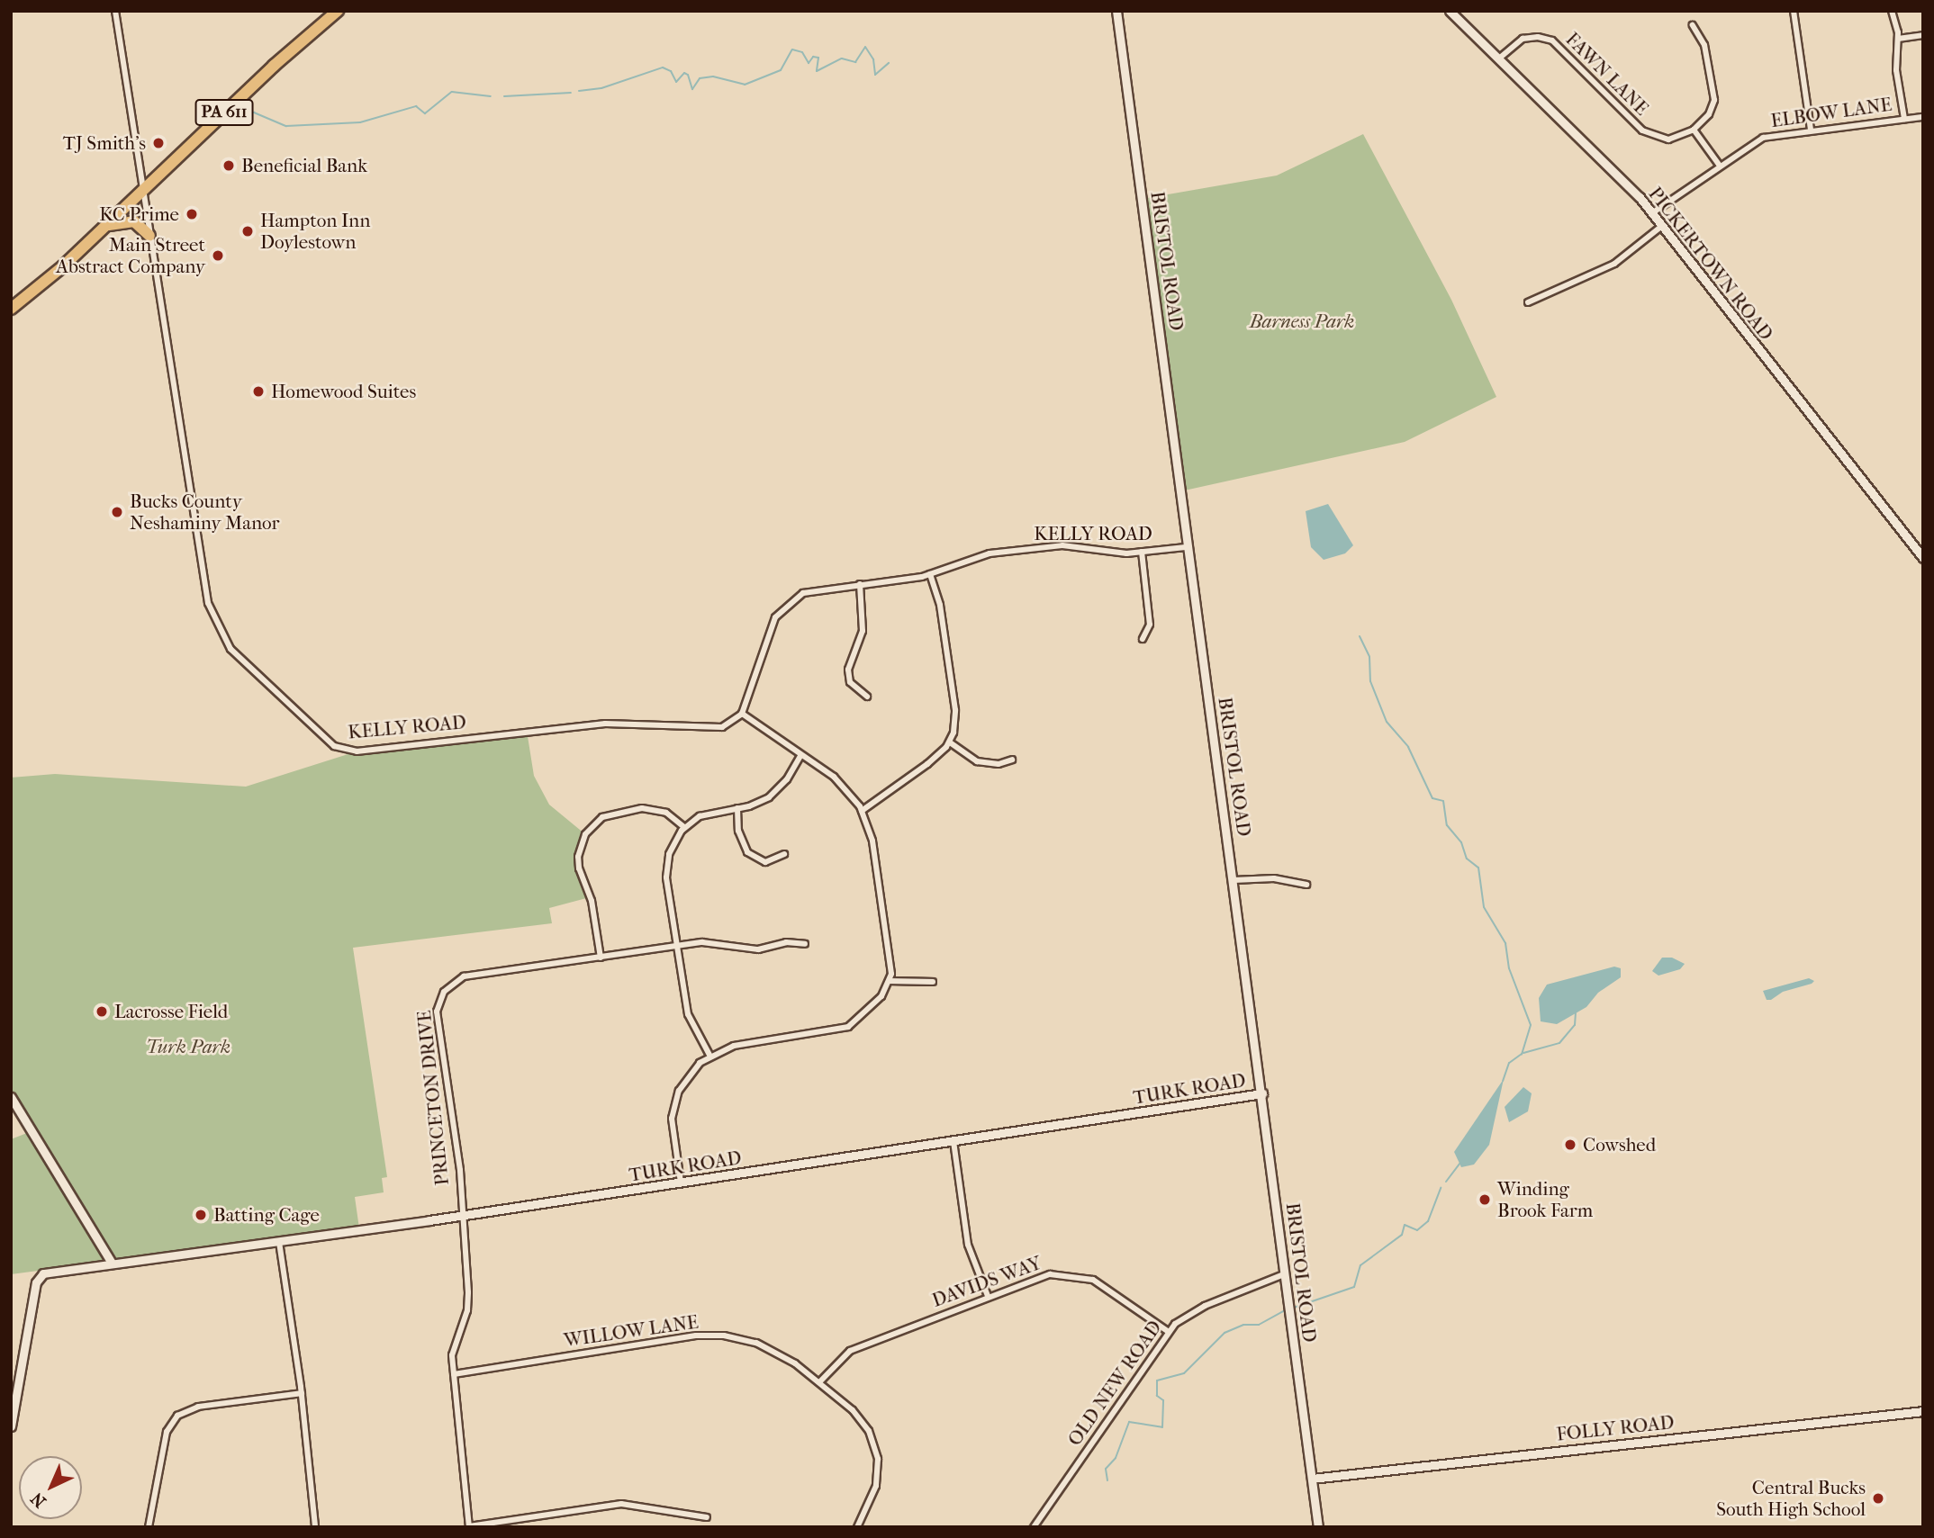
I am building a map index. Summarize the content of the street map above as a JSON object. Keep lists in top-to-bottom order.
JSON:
{
  "streets": {
    "highway": ["PA 611"],
    "street": [
      "FAWN LANE",
      "ELBOW LANE",
      "BRISTOL ROAD",
      "PICKERTOWN ROAD",
      "KELLY ROAD",
      "TURK ROAD",
      "PRINCETON DRIVE",
      "DAVIDS WAY",
      "WILLOW LANE",
      "OLD NEW ROAD",
      "FOLLY ROAD"
    ]
  },
  "crossings": [
    ["FAWN LANE", "PICKERTOWN ROAD"],
    ["PA 611", "KELLY ROAD"],
    ["ELBOW LANE", "PICKERTOWN ROAD"],
    ["BRISTOL ROAD", "KELLY ROAD"],
    ["BRISTOL ROAD", "TURK ROAD"],
    ["BRISTOL ROAD", "OLD NEW ROAD"],
    ["BRISTOL ROAD", "FOLLY ROAD"],
    ["TURK ROAD", "PRINCETON DRIVE"],
    ["DAVIDS WAY", "WILLOW LANE"],
    ["DAVIDS WAY", "OLD NEW ROAD"]
  ],
  "parks": ["Barness Park", "Turk Park"],
  "places": [
    "TJ Smith's",
    "Beneficial Bank",
    "KC Prime",
    "Hampton Inn Doylestown",
    "Main Street Abstract Company",
    "Homewood Suites",
    "Bucks County Neshaminy Manor",
    "Lacrosse Field",
    "Cowshed",
    "Winding Brook Farm",
    "Batting Cage",
    "Central Bucks South High School"
  ],
  "north": "bottom left"
}
